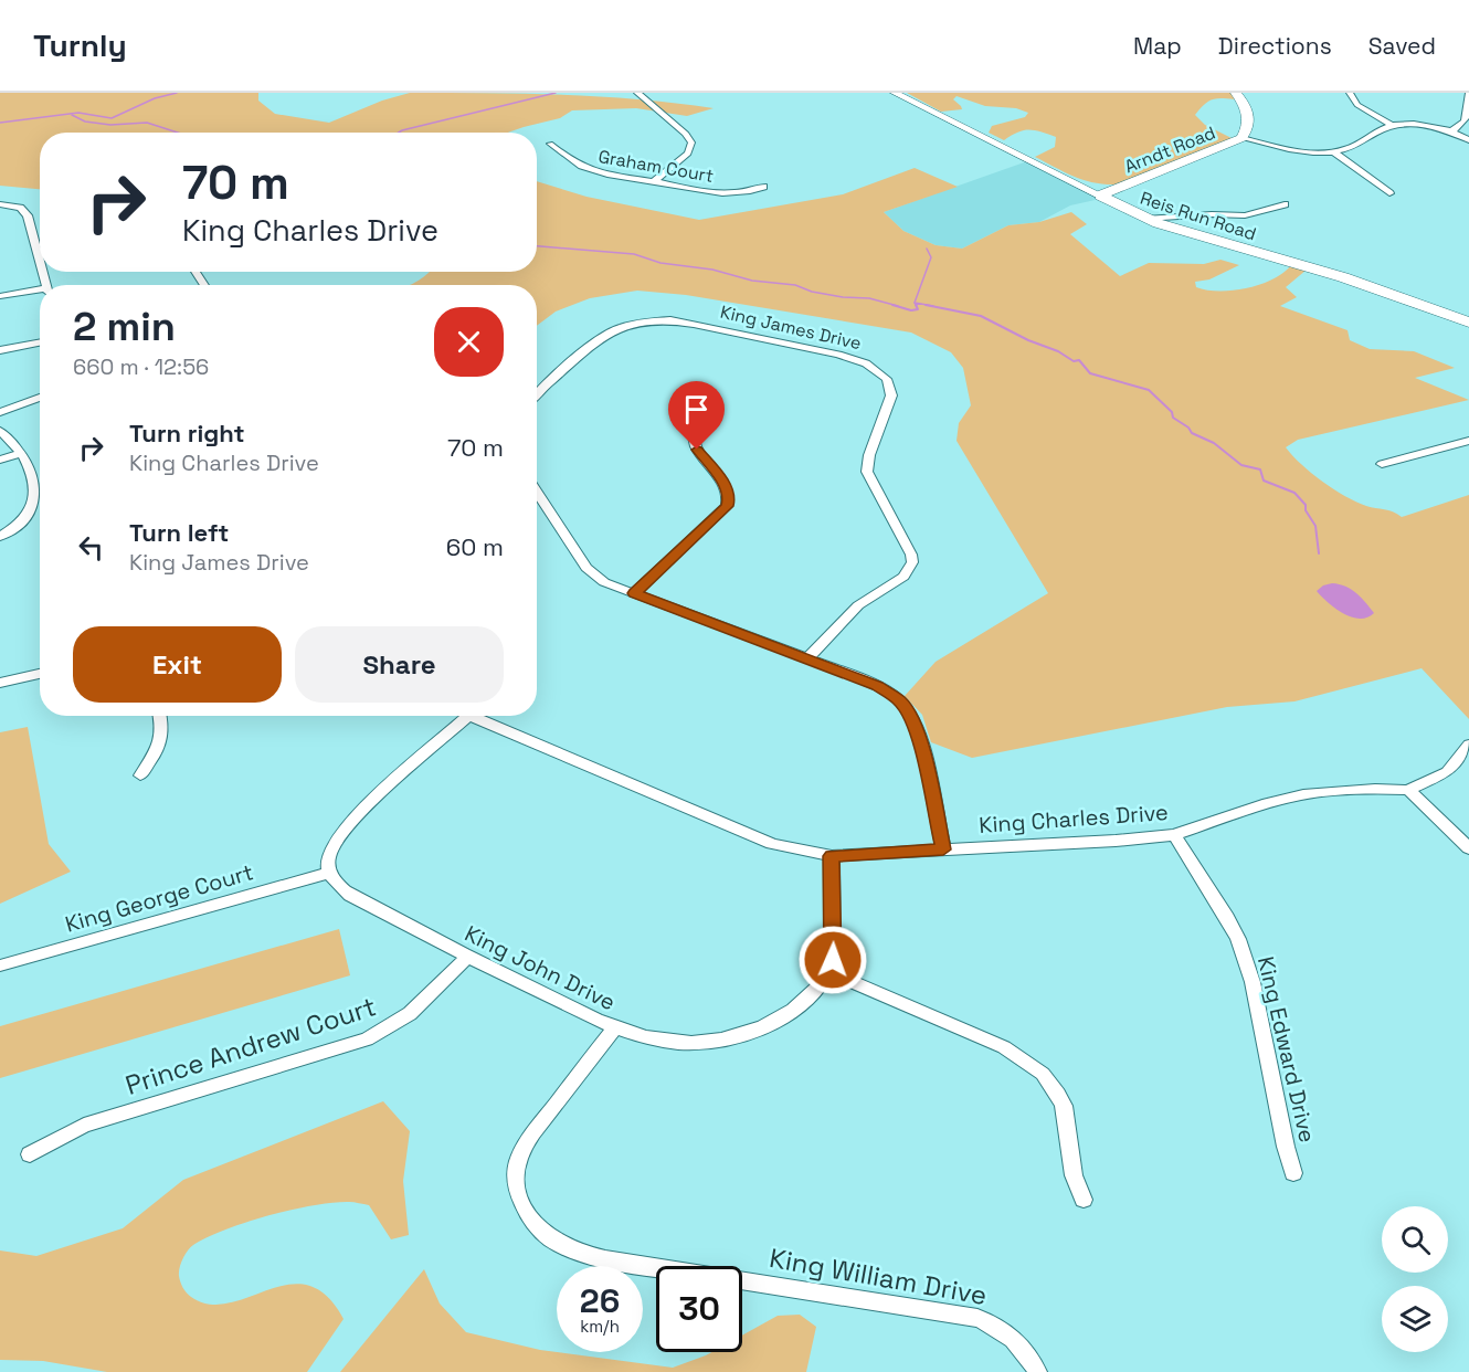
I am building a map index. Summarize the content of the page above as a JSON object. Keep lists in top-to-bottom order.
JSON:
{
  "streets": {
    "main road": ["Arndt Road", "Reis Run Road"],
    "street": [
      "Graham Court",
      "King James Drive",
      "King Charles Drive",
      "King George Court",
      "King John Drive",
      "Prince Andrew Court",
      "King Edward Drive",
      "King William Drive"
    ]
  },
  "crossings": [
    ["Arndt Road", "Reis Run Road"],
    ["King Charles Drive", "King Edward Drive"],
    ["King George Court", "King John Drive"],
    ["King John Drive", "Prince Andrew Court"],
    ["King John Drive", "King William Drive"]
  ],
  "page": {
    "header": "Turnly",
    "nav": ["Map", "Directions", "Saved"],
    "turn": ["70 m", "King Charles Drive"],
    "heading": ["2 min", "660 m · 12:56"],
    "list": [
      {
        "name": "Turn right",
        "note": "King Charles Drive",
        "value": "70 m"
      },
      {
        "name": "Turn left",
        "note": "King James Drive",
        "value": "60 m"
      }
    ],
    "buttons": ["Exit", "Share"],
    "speed": "26 km/h",
    "limit": "30"
  }
}
